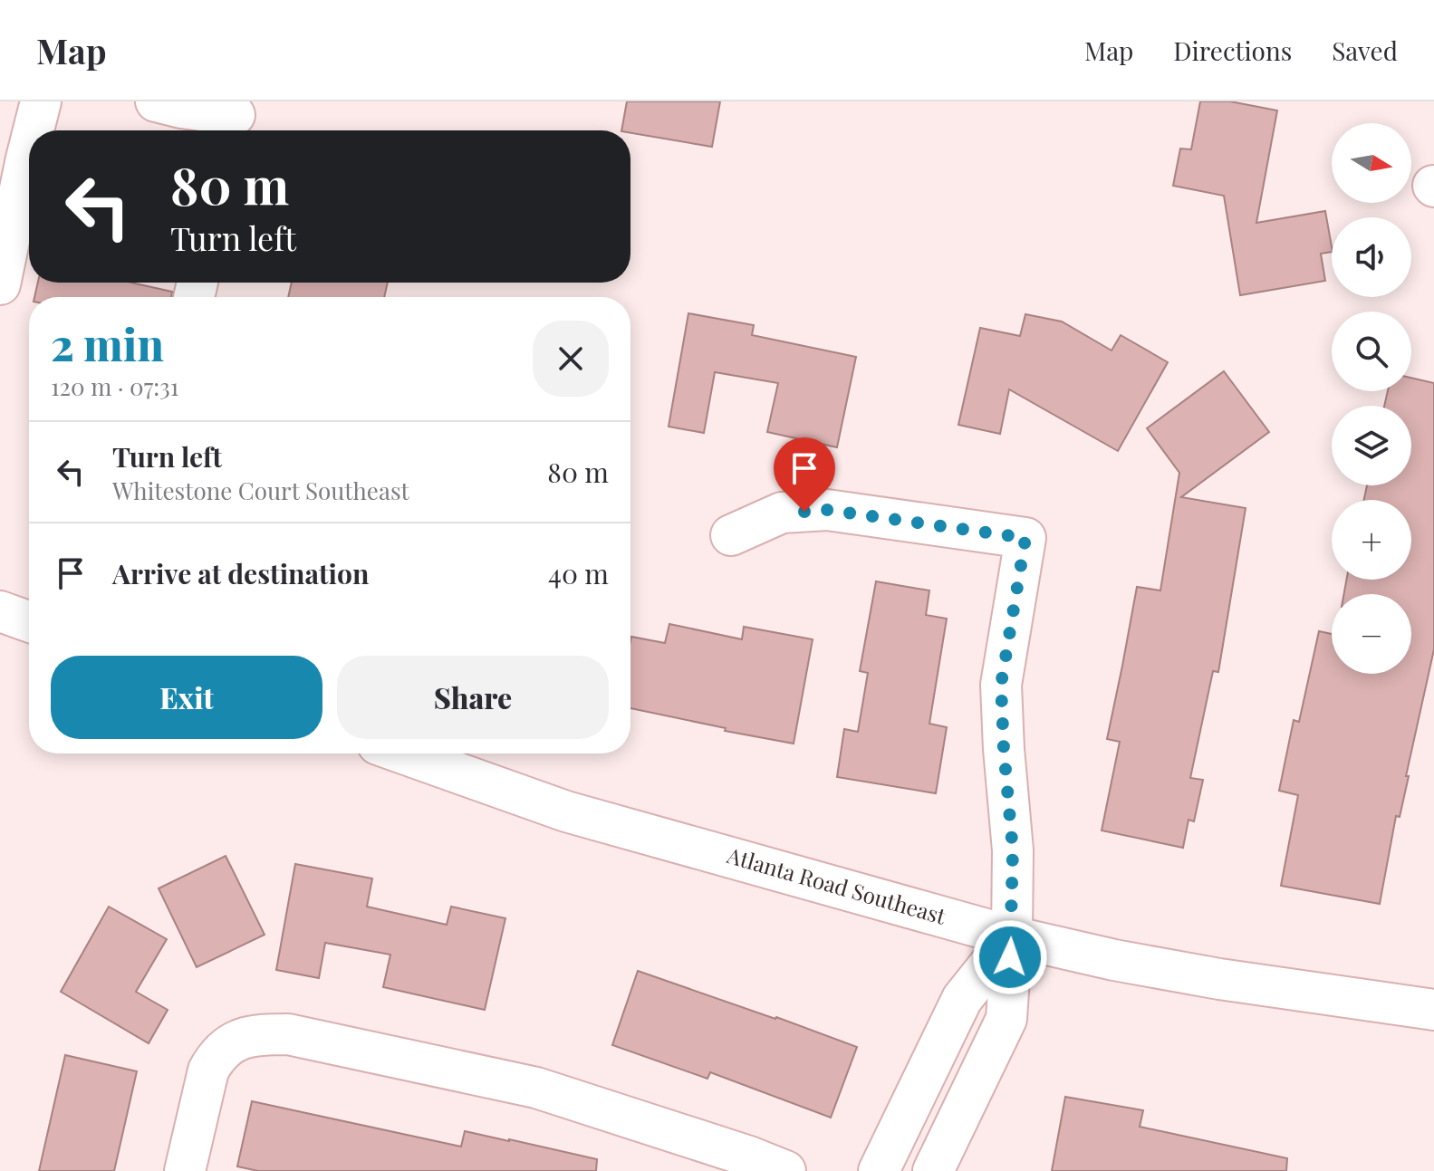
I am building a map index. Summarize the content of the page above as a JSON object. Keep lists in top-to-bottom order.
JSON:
{
  "streets": {
    "street": ["Atlanta Road Southeast"]
  },
  "north": "right",
  "page": {
    "header": "Map",
    "nav": ["Map", "Directions", "Saved"],
    "map_buttons": ["+", "−"],
    "turn": ["80 m", "Turn left"],
    "heading": ["2 min", "120 m · 07:31"],
    "list": [
      {
        "name": "Turn left",
        "note": "Whitestone Court Southeast",
        "value": "80 m"
      },
      {
        "name": "Arrive at destination",
        "value": "40 m"
      }
    ],
    "buttons": ["Exit", "Share"]
  }
}
